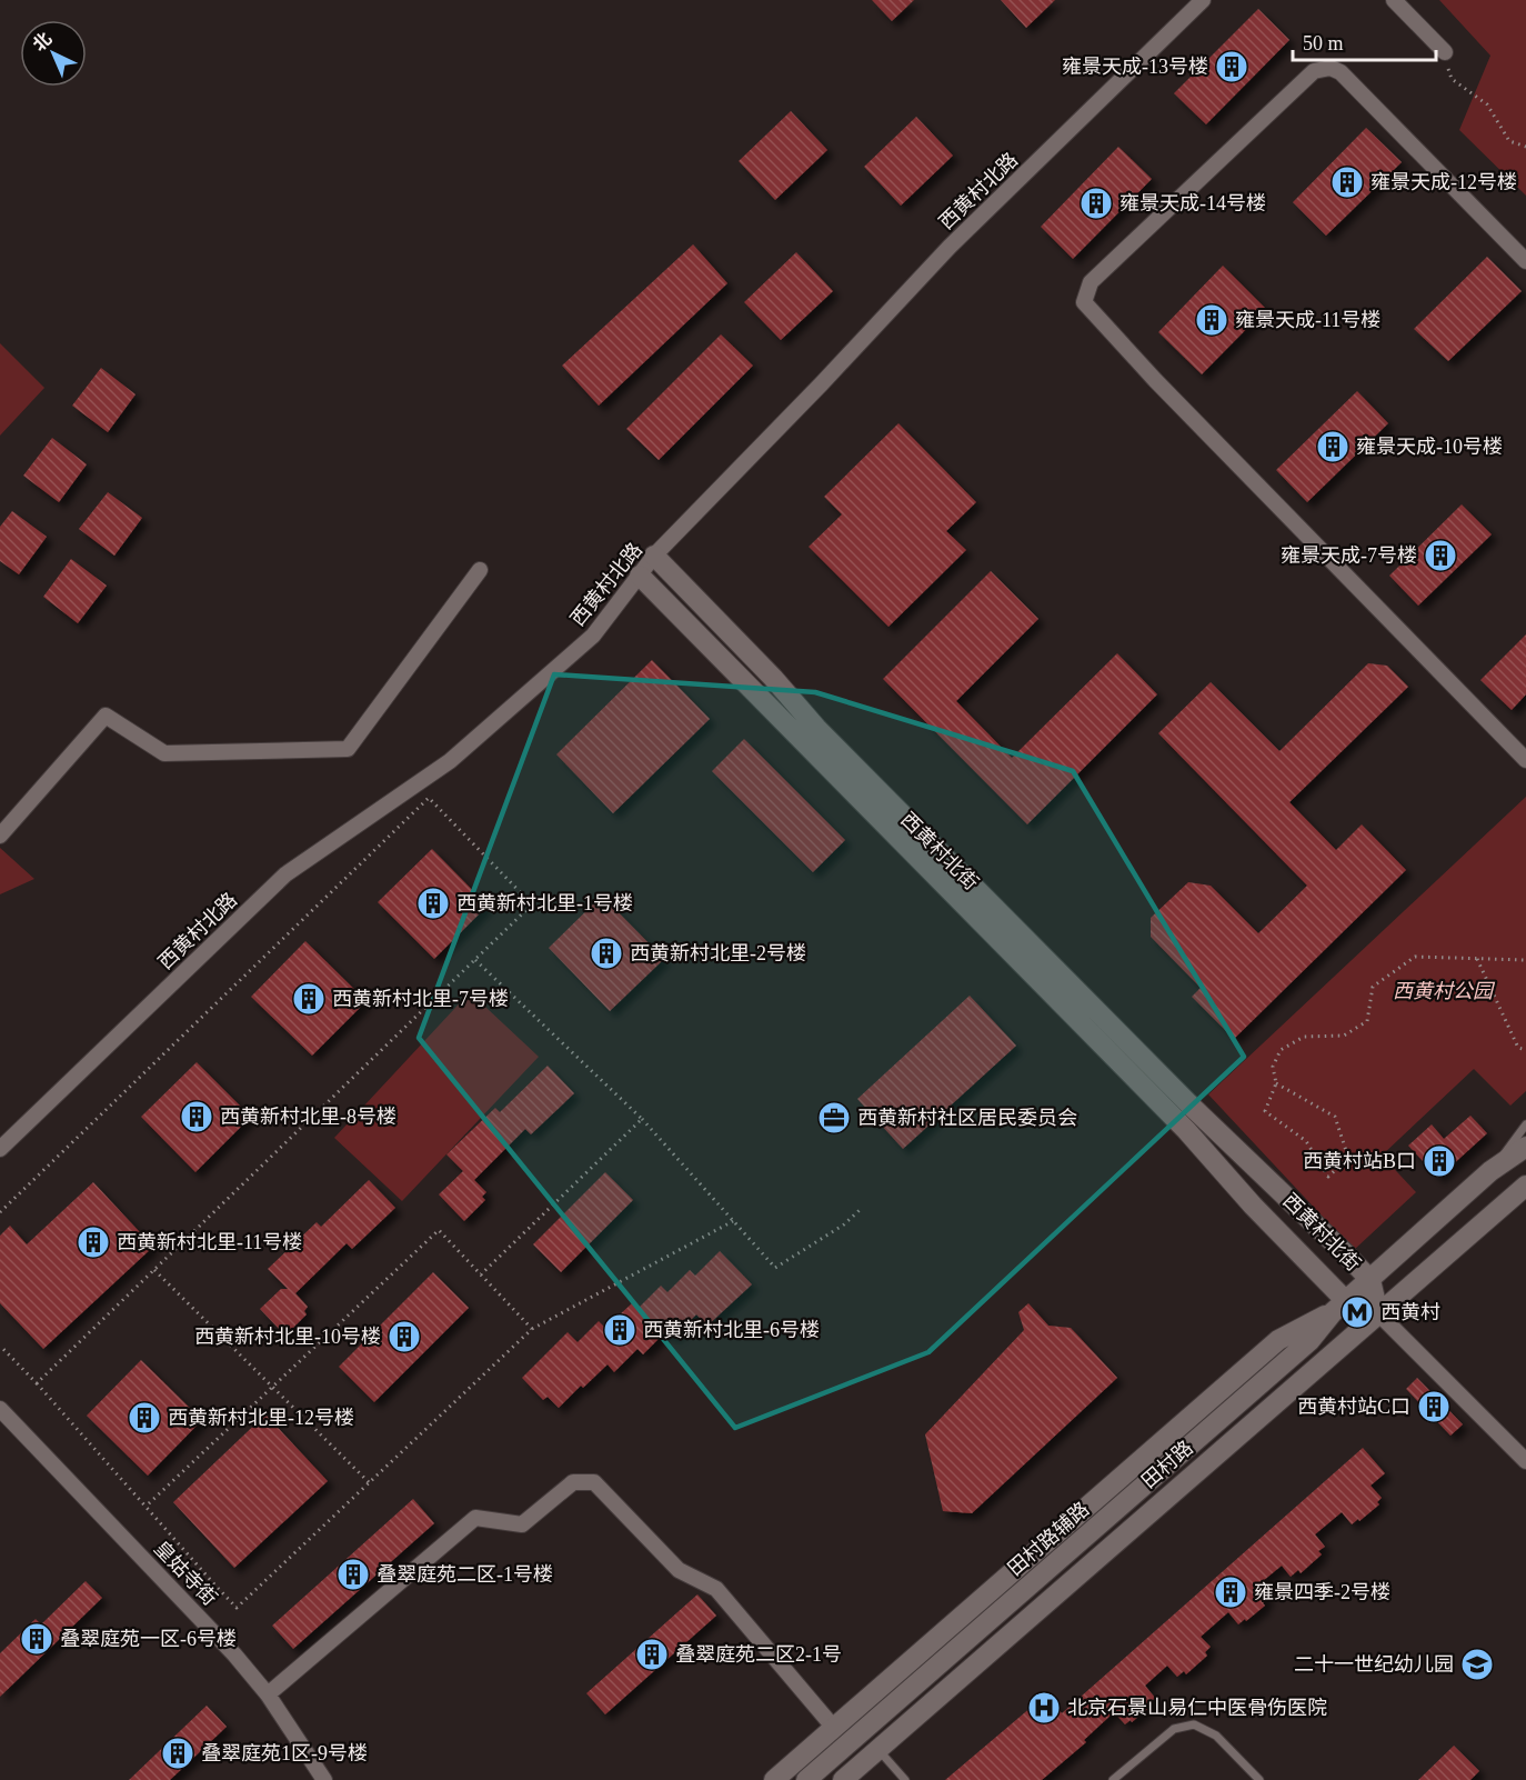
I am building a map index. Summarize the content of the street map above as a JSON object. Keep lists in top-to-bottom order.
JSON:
{
  "streets": {
    "street": [
      "西黄村北路",
      "西黄村北街",
      "田村路",
      "田村路辅路",
      "皇姑寺街"
    ]
  },
  "crossings": [
    ["西黄村北路", "西黄村北街"],
    ["西黄村北街", "田村路"],
    ["西黄村北街", "田村路辅路"],
    ["田村路", "田村路辅路"]
  ],
  "parks": ["西黄村公园"],
  "places": {
    "building": [
      "雍景天成-13号楼",
      "雍景天成-12号楼",
      "雍景天成-14号楼",
      "雍景天成-11号楼",
      "雍景天成-10号楼",
      "雍景天成-7号楼",
      "西黄新村北里-1号楼",
      "西黄新村北里-2号楼",
      "西黄新村北里-7号楼",
      "西黄新村北里-8号楼",
      "西黄村站B口",
      "西黄新村北里-11号楼",
      "西黄新村北里-6号楼",
      "西黄新村北里-10号楼",
      "西黄村站C口",
      "西黄新村北里-12号楼",
      "叠翠庭苑二区-1号楼",
      "雍景四季-2号楼",
      "叠翠庭苑一区-6号楼",
      "叠翠庭苑二区2-1号",
      "叠翠庭苑1区-9号楼"
    ],
    "office": ["西黄新村社区居民委员会"],
    "metro station": ["西黄村"],
    "school or university": ["二十一世纪幼儿园"],
    "hospital": ["北京石景山易仁中医骨伤医院"]
  },
  "scale_bar": "50 m",
  "north": "top left"
}
